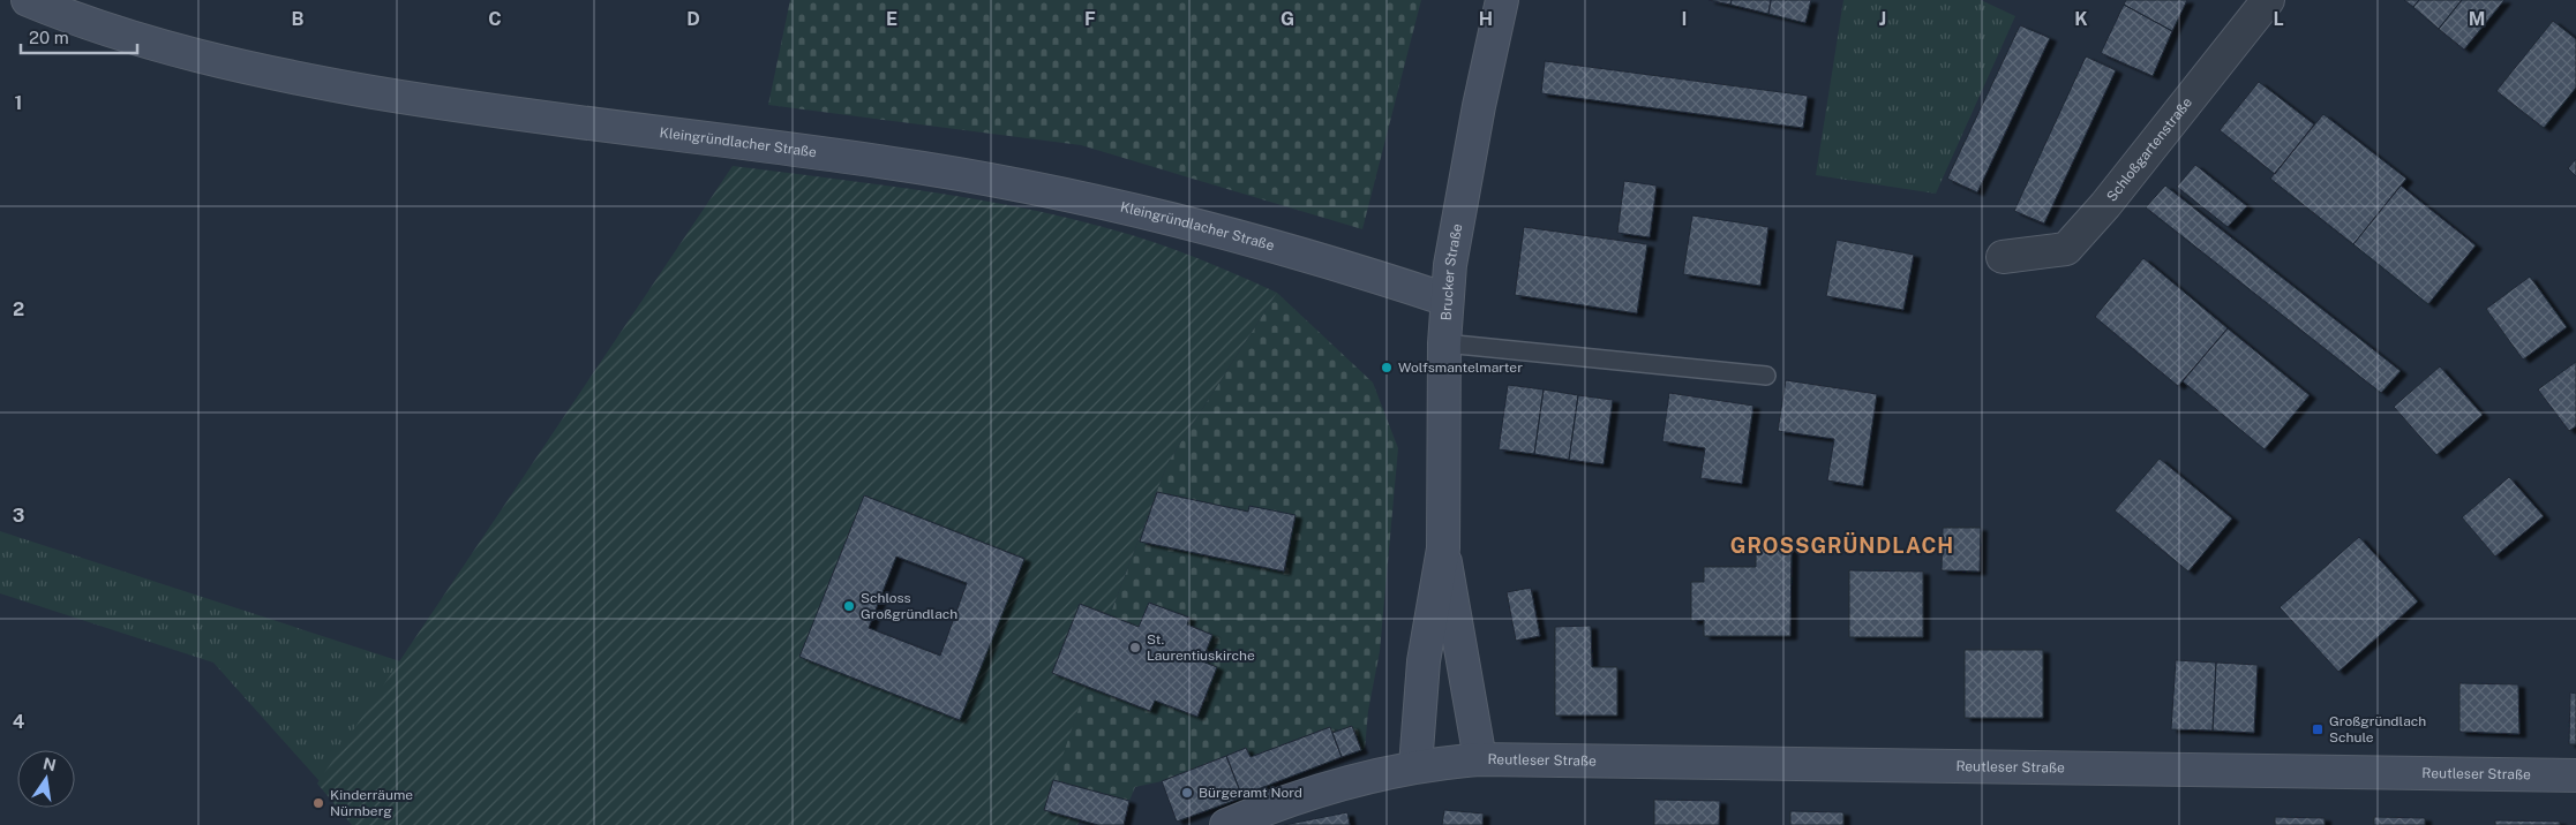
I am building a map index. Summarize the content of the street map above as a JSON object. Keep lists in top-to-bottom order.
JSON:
{
  "streets": {
    "street": [
      "Kleingründlacher Straße",
      "Schloßgartenstraße",
      "Brucker Straße",
      "Reutleser Straße"
    ]
  },
  "crossings": [
    ["Kleingründlacher Straße", "Brucker Straße"],
    ["Brucker Straße", "Reutleser Straße"]
  ],
  "districts": ["GROSSGRÜNDLACH"],
  "places": {
    "other": [
      "Wolfsmantelmarter",
      "Schloss Großgründlach",
      "St. Laurentiuskirche",
      "Bürgeramt Nord",
      "Kinderräume Nürnberg"
    ],
    "transit": ["Großgründlach Schule"]
  },
  "scale_bar": "20 m",
  "north": "top",
  "grid": {
    "columns": [
      "B",
      "C",
      "D",
      "E",
      "F",
      "G",
      "H",
      "I",
      "J",
      "K",
      "L",
      "M"
    ],
    "rows": [
      "1",
      "2",
      "3",
      "4"
    ]
  }
}
